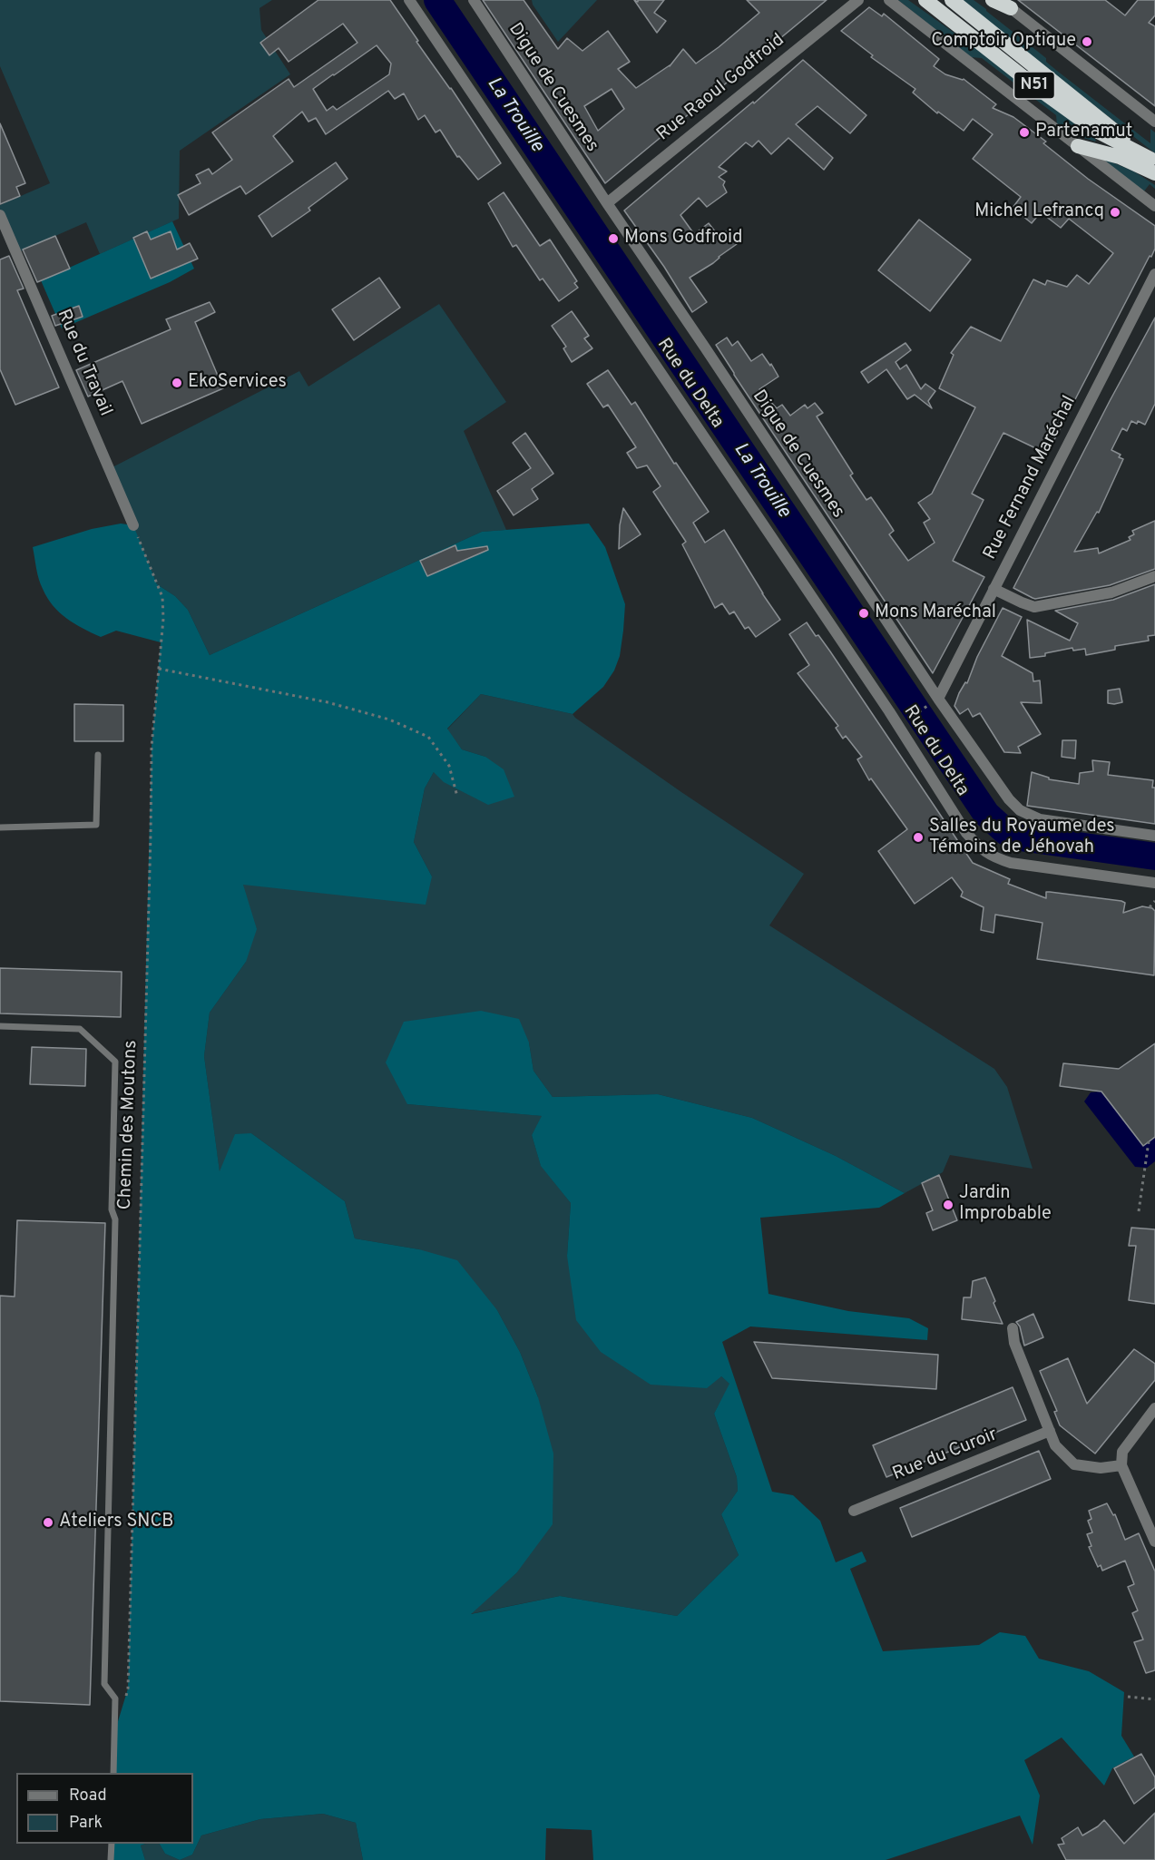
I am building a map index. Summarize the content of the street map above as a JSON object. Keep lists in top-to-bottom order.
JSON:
{
  "streets": {
    "highway": ["N51"],
    "street": [
      "Digue de Cuesmes",
      "Rue Raoul Godfroid",
      "Rue du Travail",
      "Rue du Delta",
      "Rue Fernand Maréchal",
      "Rue du Curoir"
    ],
    "path": ["Chemin des Moutons"]
  },
  "crossings": [
    ["Digue de Cuesmes", "Rue Raoul Godfroid"],
    ["Digue de Cuesmes", "Rue Fernand Maréchal"],
    ["Rue du Travail", "Chemin des Moutons"]
  ],
  "water": ["La Trouille"],
  "places": [
    "Comptoir Optique",
    "Partenamut",
    "Michel Lefrancq",
    "Mons Godfroid",
    "EkoServices",
    "Mons Maréchal",
    "Salles du Royaume des Témoins de Jéhovah",
    "Jardin Improbable",
    "Ateliers SNCB"
  ],
  "legend": ["Road", "Park"]
}
